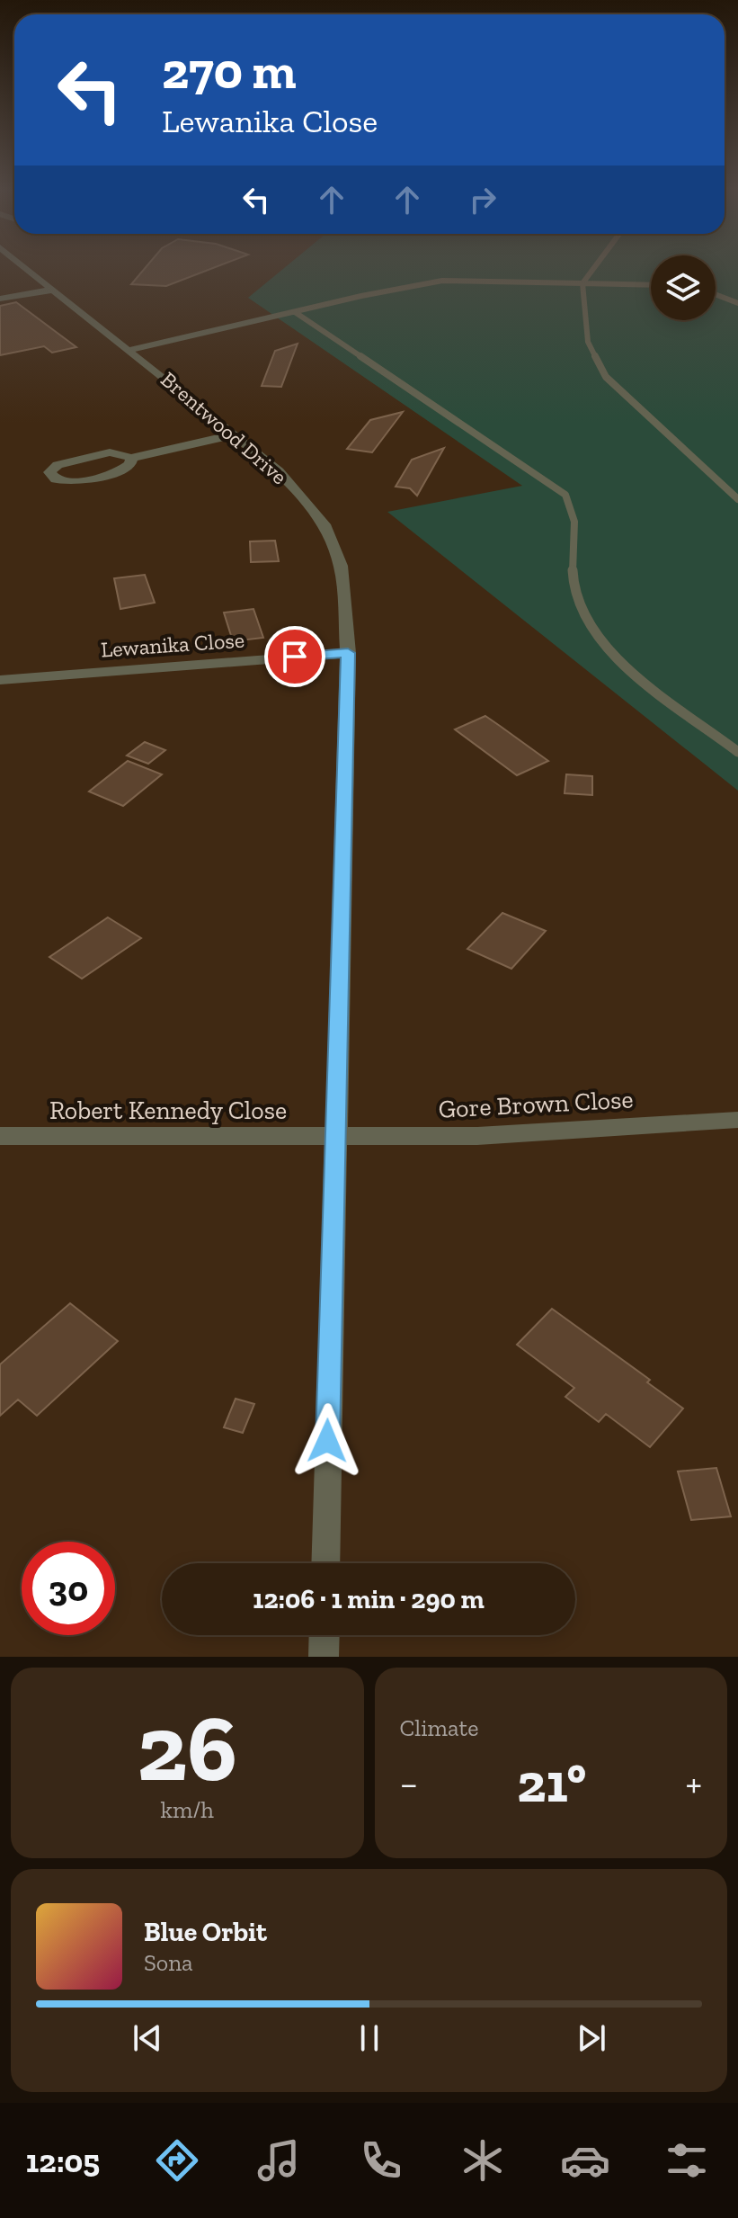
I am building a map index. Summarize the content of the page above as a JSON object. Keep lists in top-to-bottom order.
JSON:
{
  "streets": {
    "street": [
      "Brentwood Drive",
      "Lewanika Close",
      "Gore Brown Close",
      "Robert Kennedy Close"
    ]
  },
  "crossings": [
    ["Brentwood Drive", "Lewanika Close"],
    ["Brentwood Drive", "Gore Brown Close"],
    ["Brentwood Drive", "Robert Kennedy Close"],
    ["Gore Brown Close", "Robert Kennedy Close"]
  ],
  "page": {
    "turn": ["270 m", "Lewanika Close"],
    "limit": "30",
    "trip": "12:06 · 1 min · 290 m",
    "tile": [
      ["26", "km/h"],
      "Climate"
    ],
    "heat": ["−", "21°", "+"],
    "song": ["Blue Orbit", "Sona"],
    "tabs": "12:05"
  }
}
